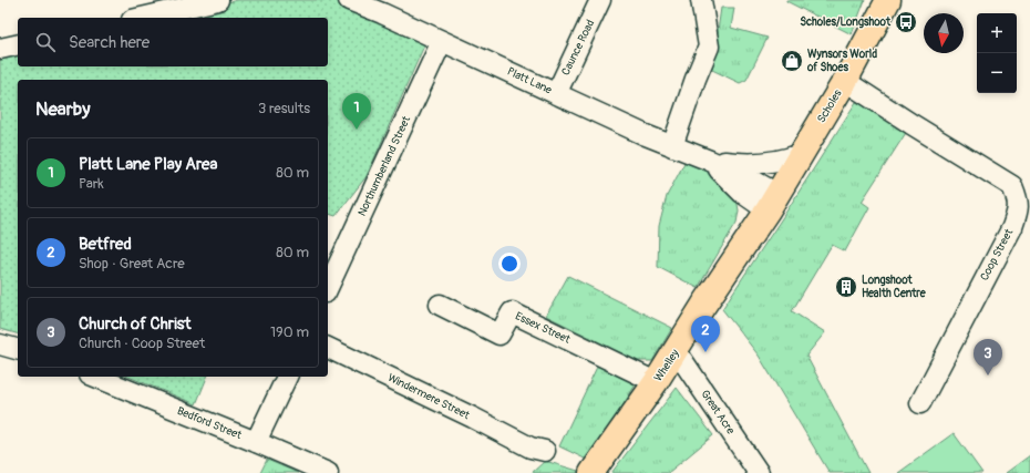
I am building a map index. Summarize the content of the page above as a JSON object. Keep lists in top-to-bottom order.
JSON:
{
  "streets": {
    "main road": ["Scholes", "Whelley"],
    "street": [
      "Caunce Road",
      "Platt Lane",
      "Northumberland Street",
      "Coop Street",
      "Essex Street",
      "Windermere Street",
      "Great Acre",
      "Bedford Street"
    ]
  },
  "crossings": [
    ["Caunce Road", "Platt Lane"],
    ["Platt Lane", "Scholes"],
    ["Platt Lane", "Northumberland Street"],
    ["Platt Lane", "Whelley"],
    ["Scholes", "Coop Street"],
    ["Scholes", "Whelley"],
    ["Essex Street", "Whelley"],
    ["Whelley", "Great Acre"]
  ],
  "places": {
    "bus stop": ["Scholes/Longshoot"],
    "shop": ["Wynsors World of Shoes"],
    "building": ["Longshoot Health Centre"]
  },
  "north": "bottom",
  "page": {
    "map_buttons": ["+", "−"],
    "search": "Search here",
    "heading": ["Nearby", "3 results"],
    "pins": ["1", "2", "3"],
    "list": [
      {
        "mark": "1",
        "name": "Platt Lane Play Area",
        "note": "Park",
        "value": "80 m"
      },
      {
        "mark": "2",
        "name": "Betfred",
        "note": "Shop · Great Acre",
        "value": "80 m"
      },
      {
        "mark": "3",
        "name": "Church of Christ",
        "note": "Church · Coop Street",
        "value": "190 m"
      }
    ]
  }
}
